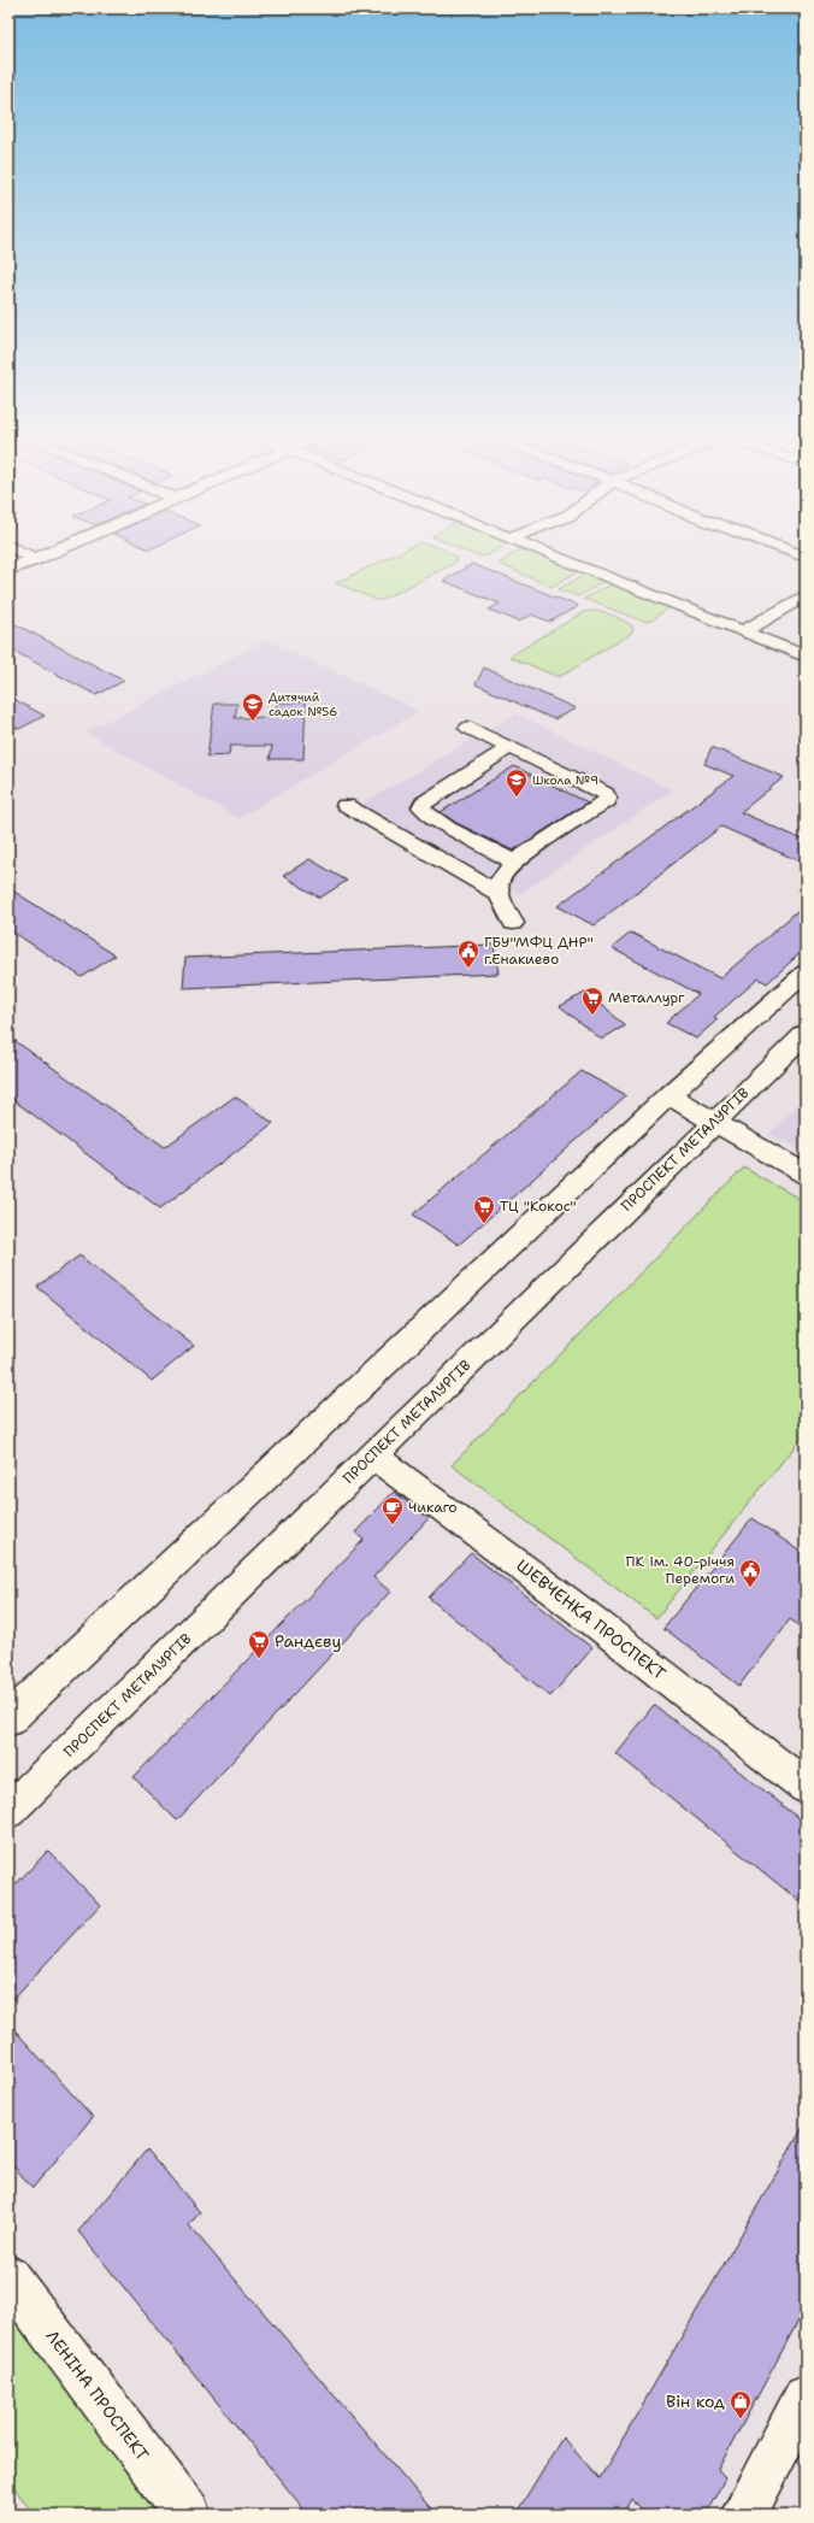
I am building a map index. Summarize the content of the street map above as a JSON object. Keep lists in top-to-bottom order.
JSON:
{
  "streets": {
    "street": ["ПРОСПЕКТ МЕТАЛУРГІВ", "ШЕВЧЕНКА ПРОСПЕКТ", "ЛЕНІНА ПРОСПЕКТ"]
  },
  "crossings": [
    ["ПРОСПЕКТ МЕТАЛУРГІВ", "ШЕВЧЕНКА ПРОСПЕКТ"]
  ],
  "places": {
    "school or university": ["Дитячий садок №56", "Школа №9"],
    "public building": ["ГБУ\"МФЦ ДНР\" г.Енакиево", "ПК ім. 40-річчя Перемоги"],
    "supermarket": ["Металлург", "ТЦ \"Кокос\"", "Рандєву"],
    "cafe": ["Чикаго"],
    "shop": ["Він код"]
  }
}
